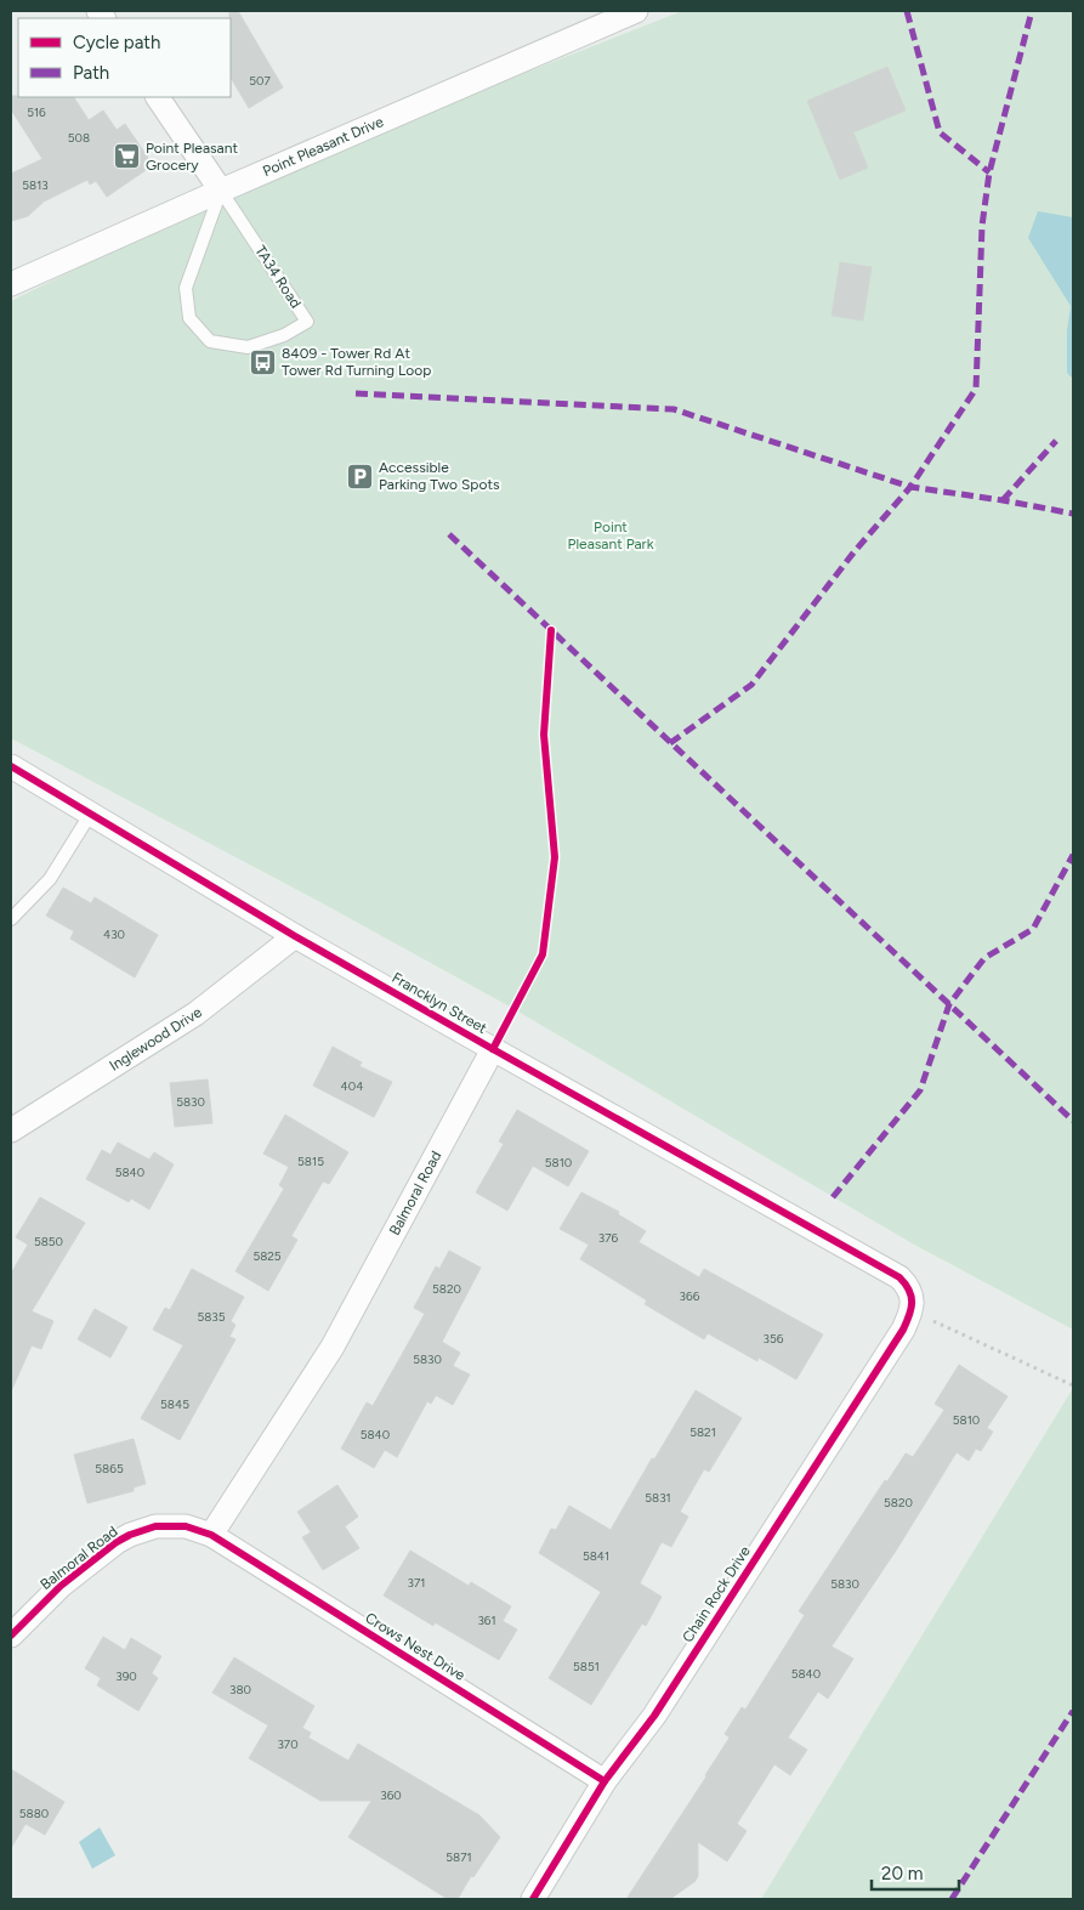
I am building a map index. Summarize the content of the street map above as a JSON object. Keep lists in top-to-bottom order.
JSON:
{
  "streets": {
    "street": [
      "Point Pleasant Drive",
      "Francklyn Street",
      "Inglewood Drive",
      "Balmoral Road",
      "Chain Rock Drive",
      "Crows Nest Drive"
    ],
    "lane": ["TA34 Road"]
  },
  "crossings": [
    ["Point Pleasant Drive", "TA34 Road"],
    ["Francklyn Street", "Inglewood Drive"],
    ["Francklyn Street", "Balmoral Road"],
    ["Francklyn Street", "Chain Rock Drive"],
    ["Balmoral Road", "Crows Nest Drive"],
    ["Chain Rock Drive", "Crows Nest Drive"]
  ],
  "parks": ["Point Pleasant Park"],
  "places": {
    "supermarket": ["Point Pleasant Grocery"],
    "bus stop": ["8409 - Tower Rd At Tower Rd Turning Loop"],
    "parking": ["Accessible Parking Two Spots"]
  },
  "house_numbers": [
    "507",
    "516",
    "508",
    "5813",
    "430",
    "404",
    "5830",
    "5815",
    "5810",
    "5840",
    "376",
    "5850",
    "5825",
    "5820",
    "366",
    "5835",
    "356",
    "5830",
    "5845",
    "5810",
    "5821",
    "5840",
    "5865",
    "5831",
    "5820",
    "5841",
    "371",
    "5830",
    "361",
    "5851",
    "5840",
    "390",
    "380",
    "370",
    "360",
    "5880",
    "5871"
  ],
  "legend": ["Cycle path", "Path"],
  "scale_bar": "20 m"
}
